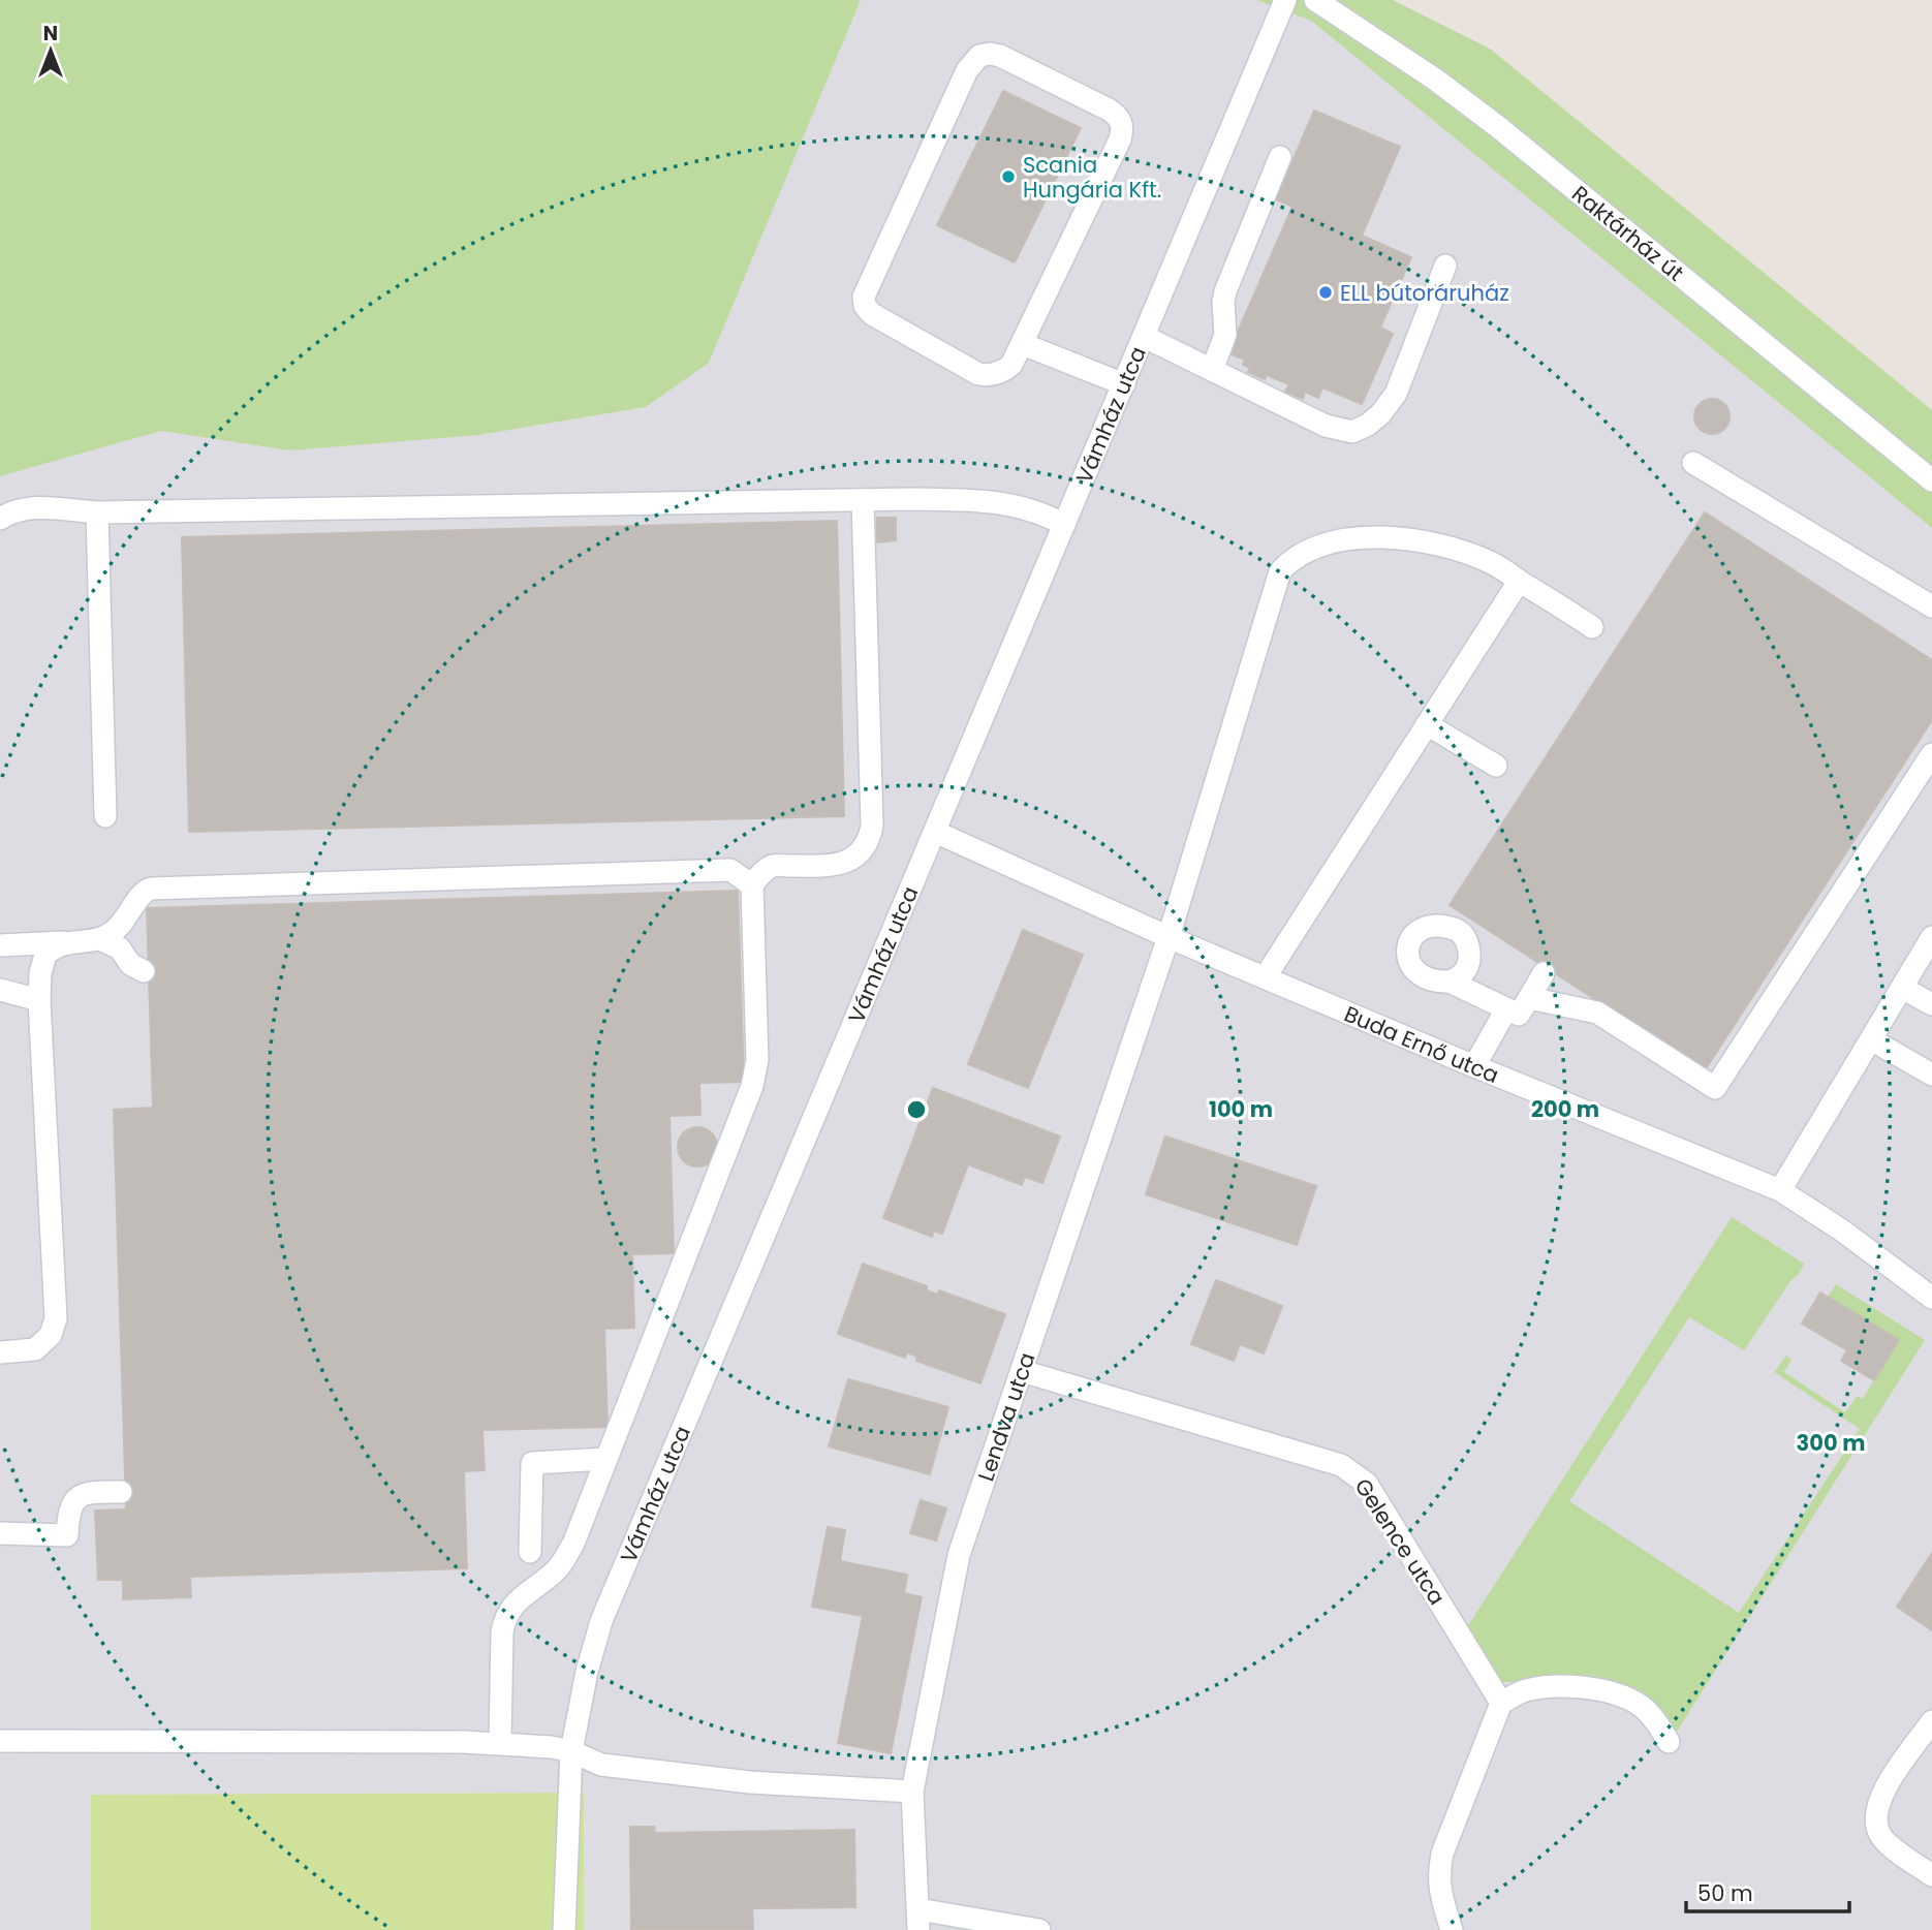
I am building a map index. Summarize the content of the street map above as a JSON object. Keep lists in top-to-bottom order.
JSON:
{
  "streets": {
    "street": [
      "Raktárház út",
      "Vámház utca",
      "Buda Ernő utca",
      "Lendva utca",
      "Gelence utca"
    ]
  },
  "crossings": [
    ["Vámház utca", "Buda Ernő utca"],
    ["Buda Ernő utca", "Lendva utca"],
    ["Lendva utca", "Gelence utca"]
  ],
  "places": ["Scania Hungária Kft.", "ELL bútoráruház"],
  "scale_bar": "50 m",
  "north": "top",
  "rings": ["100 m", "200 m", "300 m"]
}
